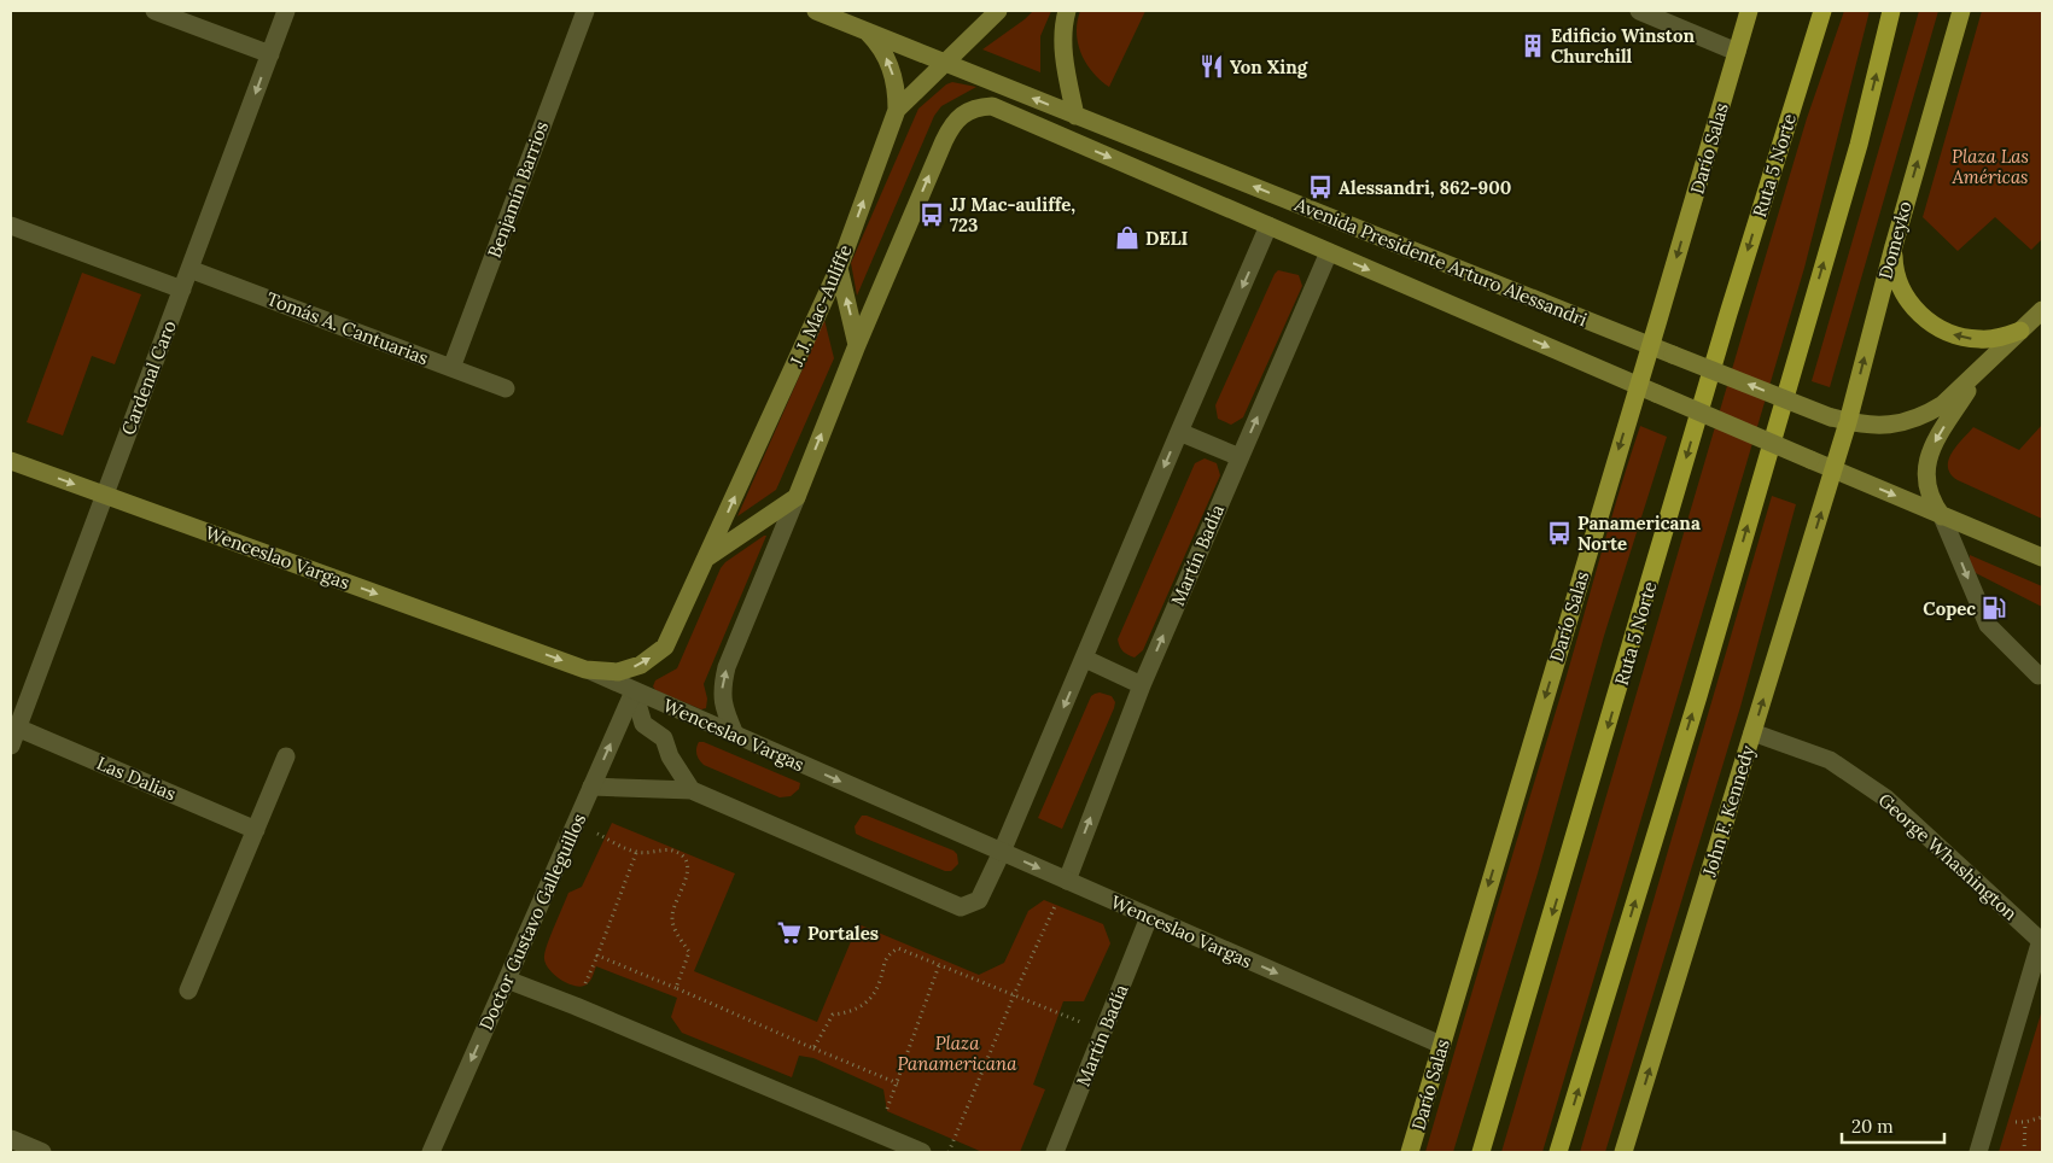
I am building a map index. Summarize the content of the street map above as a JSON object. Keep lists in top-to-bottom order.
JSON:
{
  "streets": {
    "highway": ["Ruta 5 Norte"],
    "main road": [
      "Darío Salas",
      "Domeyko",
      "Avenida Presidente Arturo Alessandri",
      "J. J. Mac-Auliffe",
      "Wenceslao Vargas",
      "John F. Kennedy"
    ],
    "street": [
      "Benjamín Barrios",
      "Tomás A. Cantuarias",
      "Cardenal Caro",
      "Martín Badía",
      "Las Dalias",
      "George Whashington",
      "Doctor Gustavo Galleguillos"
    ]
  },
  "crossings": [
    ["Darío Salas", "Avenida Presidente Arturo Alessandri"],
    ["Darío Salas", "Wenceslao Vargas"],
    ["Benjamín Barrios", "Tomás A. Cantuarias"],
    ["Domeyko", "Avenida Presidente Arturo Alessandri"],
    ["Domeyko", "John F. Kennedy"],
    ["Avenida Presidente Arturo Alessandri", "J. J. Mac-Auliffe"],
    ["Avenida Presidente Arturo Alessandri", "Martín Badía"],
    ["Avenida Presidente Arturo Alessandri", "John F. Kennedy"],
    ["J. J. Mac-Auliffe", "Wenceslao Vargas"],
    ["Tomás A. Cantuarias", "Cardenal Caro"],
    ["Cardenal Caro", "Wenceslao Vargas"],
    ["Cardenal Caro", "Las Dalias"],
    ["Martín Badía", "Wenceslao Vargas"],
    ["Wenceslao Vargas", "Doctor Gustavo Galleguillos"],
    ["John F. Kennedy", "George Whashington"]
  ],
  "one_way": [
    "Darío Salas",
    "Domeyko",
    "J. J. Mac-Auliffe",
    "Wenceslao Vargas",
    "John F. Kennedy"
  ],
  "parks": ["Plaza Las Américas", "Plaza Panamericana"],
  "places": {
    "building": ["Edificio Winston Churchill"],
    "restaurant": ["Yon Xing"],
    "bus stop": ["Alessandri, 862-900", "JJ Mac-auliffe, 723", "Panamericana Norte"],
    "shop": ["DELI"],
    "fuel station": ["Copec"],
    "supermarket": ["Portales"]
  },
  "scale_bar": "20 m"
}
